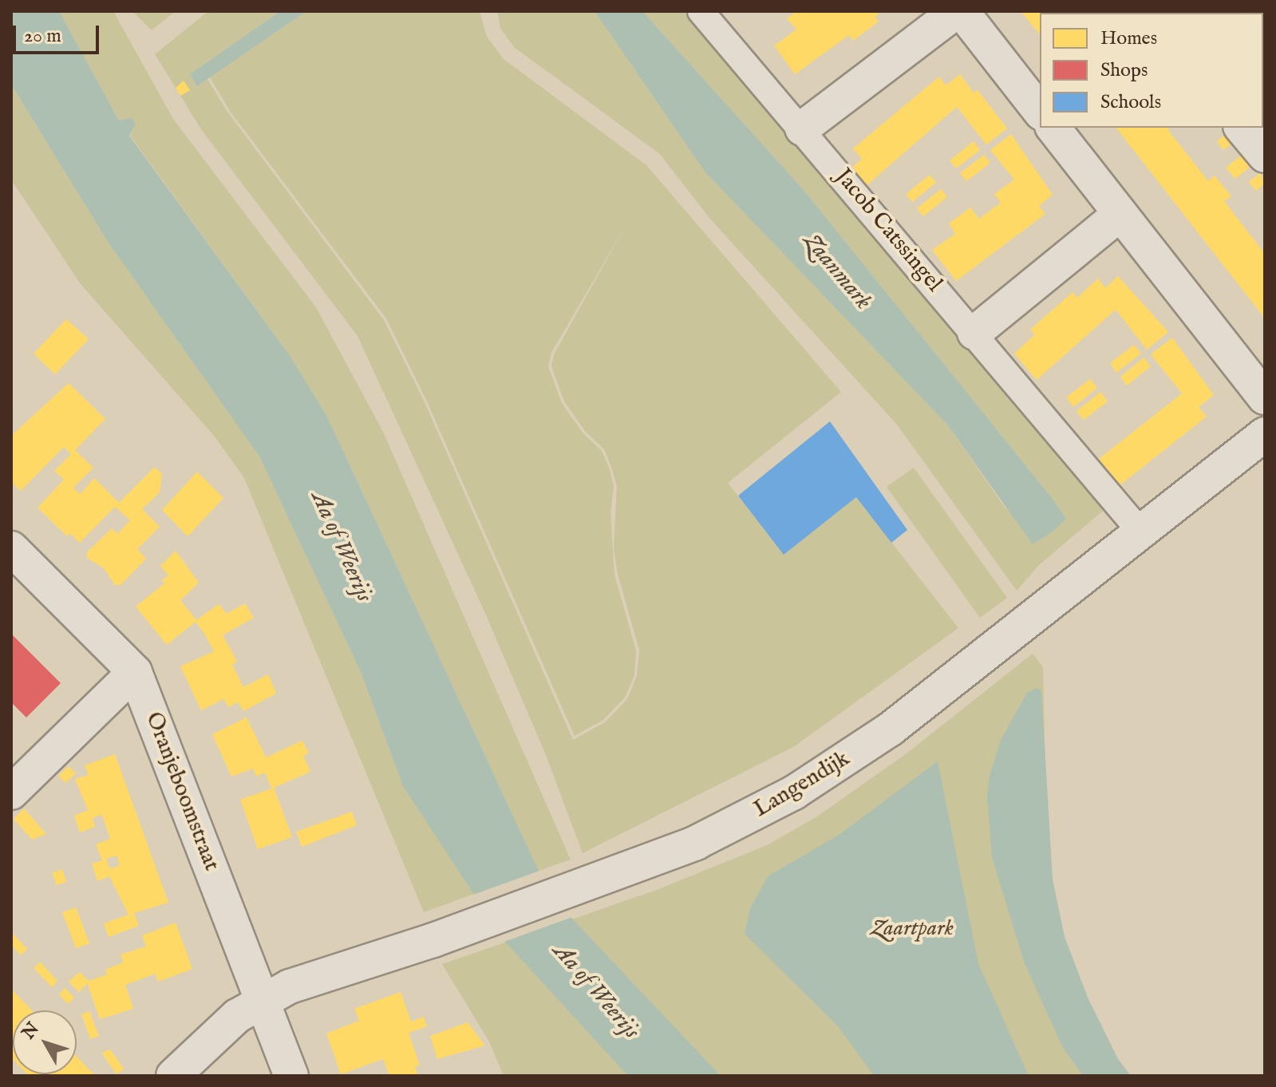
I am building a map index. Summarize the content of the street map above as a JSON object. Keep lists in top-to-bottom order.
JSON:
{
  "streets": {
    "street": ["Jacob Catssingel", "Langendijk", "Oranjeboomstraat"]
  },
  "crossings": [
    ["Jacob Catssingel", "Langendijk"],
    ["Langendijk", "Oranjeboomstraat"]
  ],
  "water": ["Zaanmark", "Aa of Weerijs"],
  "parks": ["Zaartpark"],
  "legend": ["Homes", "Shops", "Schools"],
  "scale_bar": "20 m",
  "north": "top left"
}
